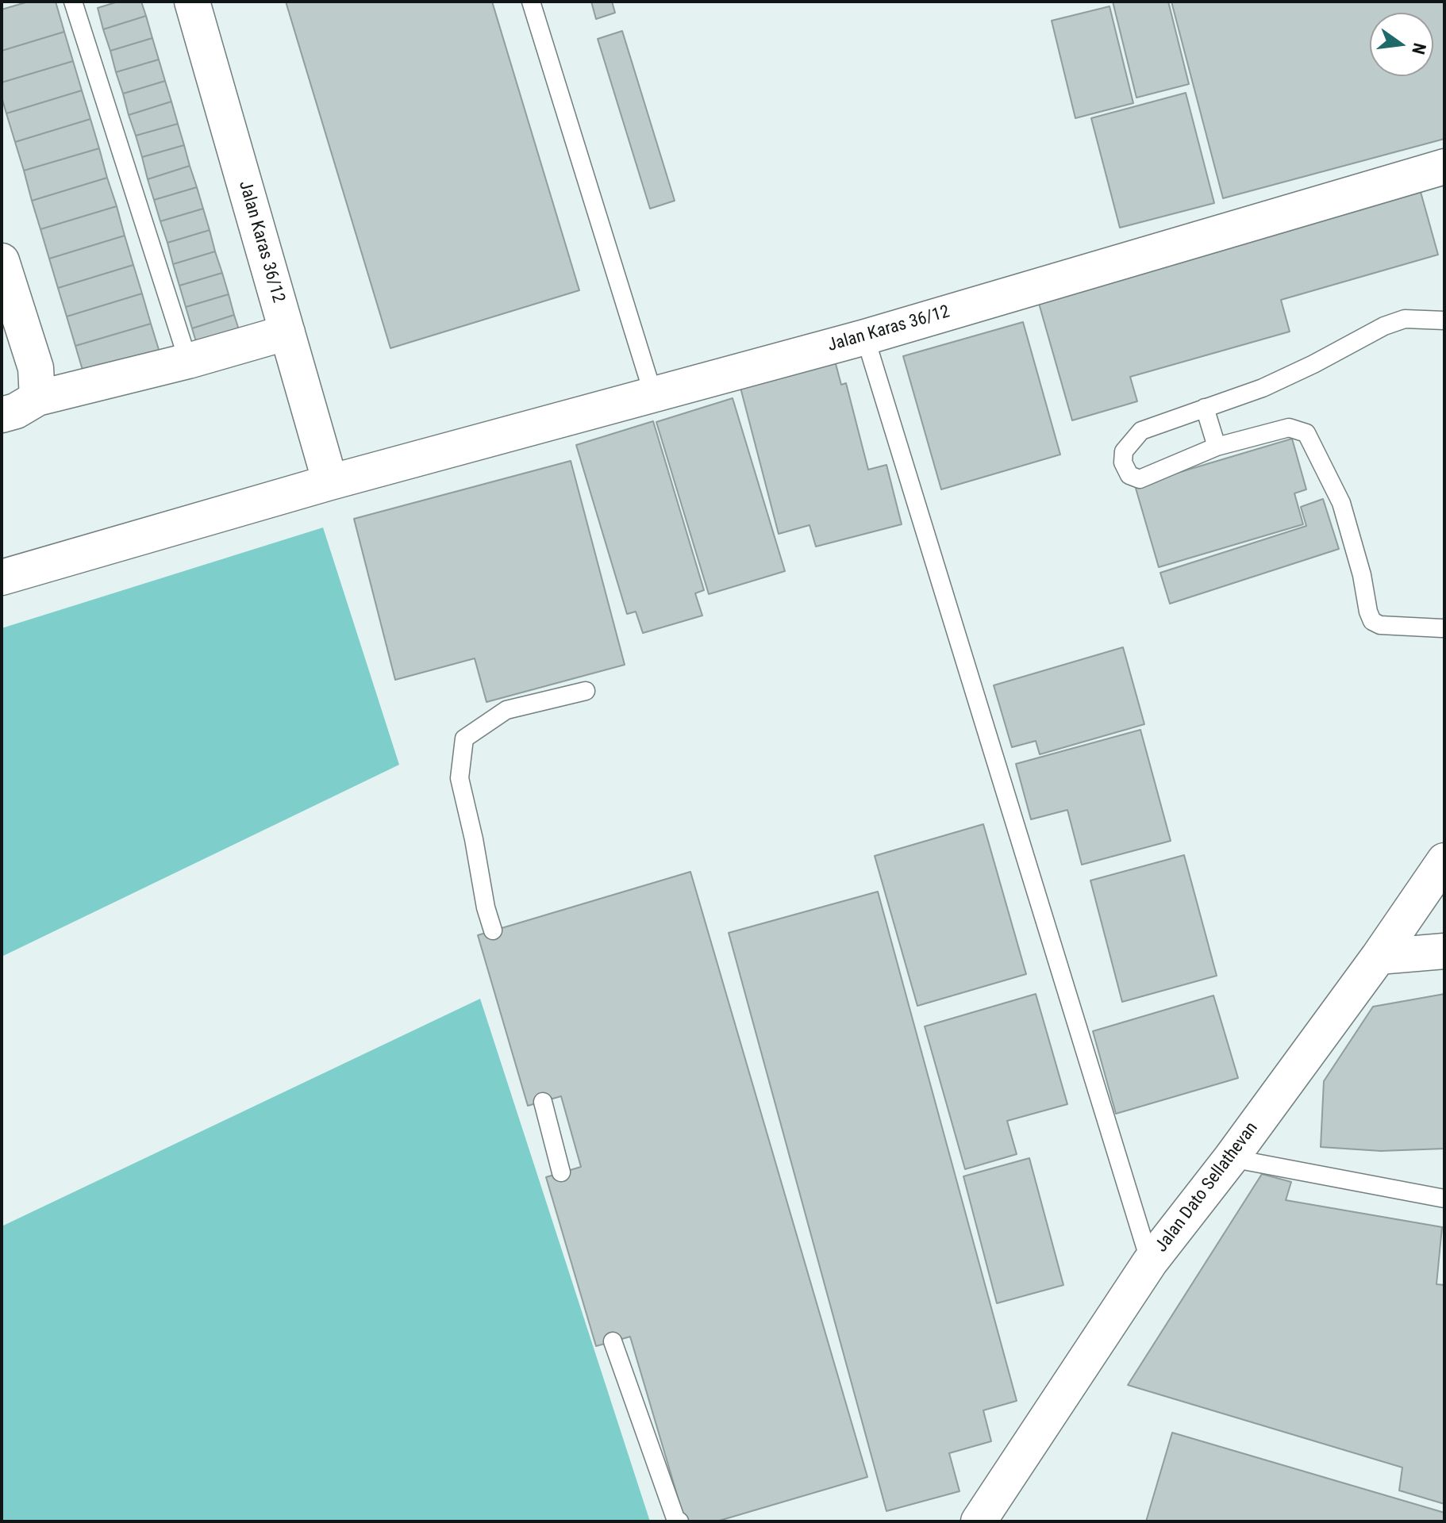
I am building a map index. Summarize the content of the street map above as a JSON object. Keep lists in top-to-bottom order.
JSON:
{
  "streets": {
    "street": ["Jalan Karas 36/12", "Jalan Dato Sellathevan"]
  },
  "north": "right"
}
